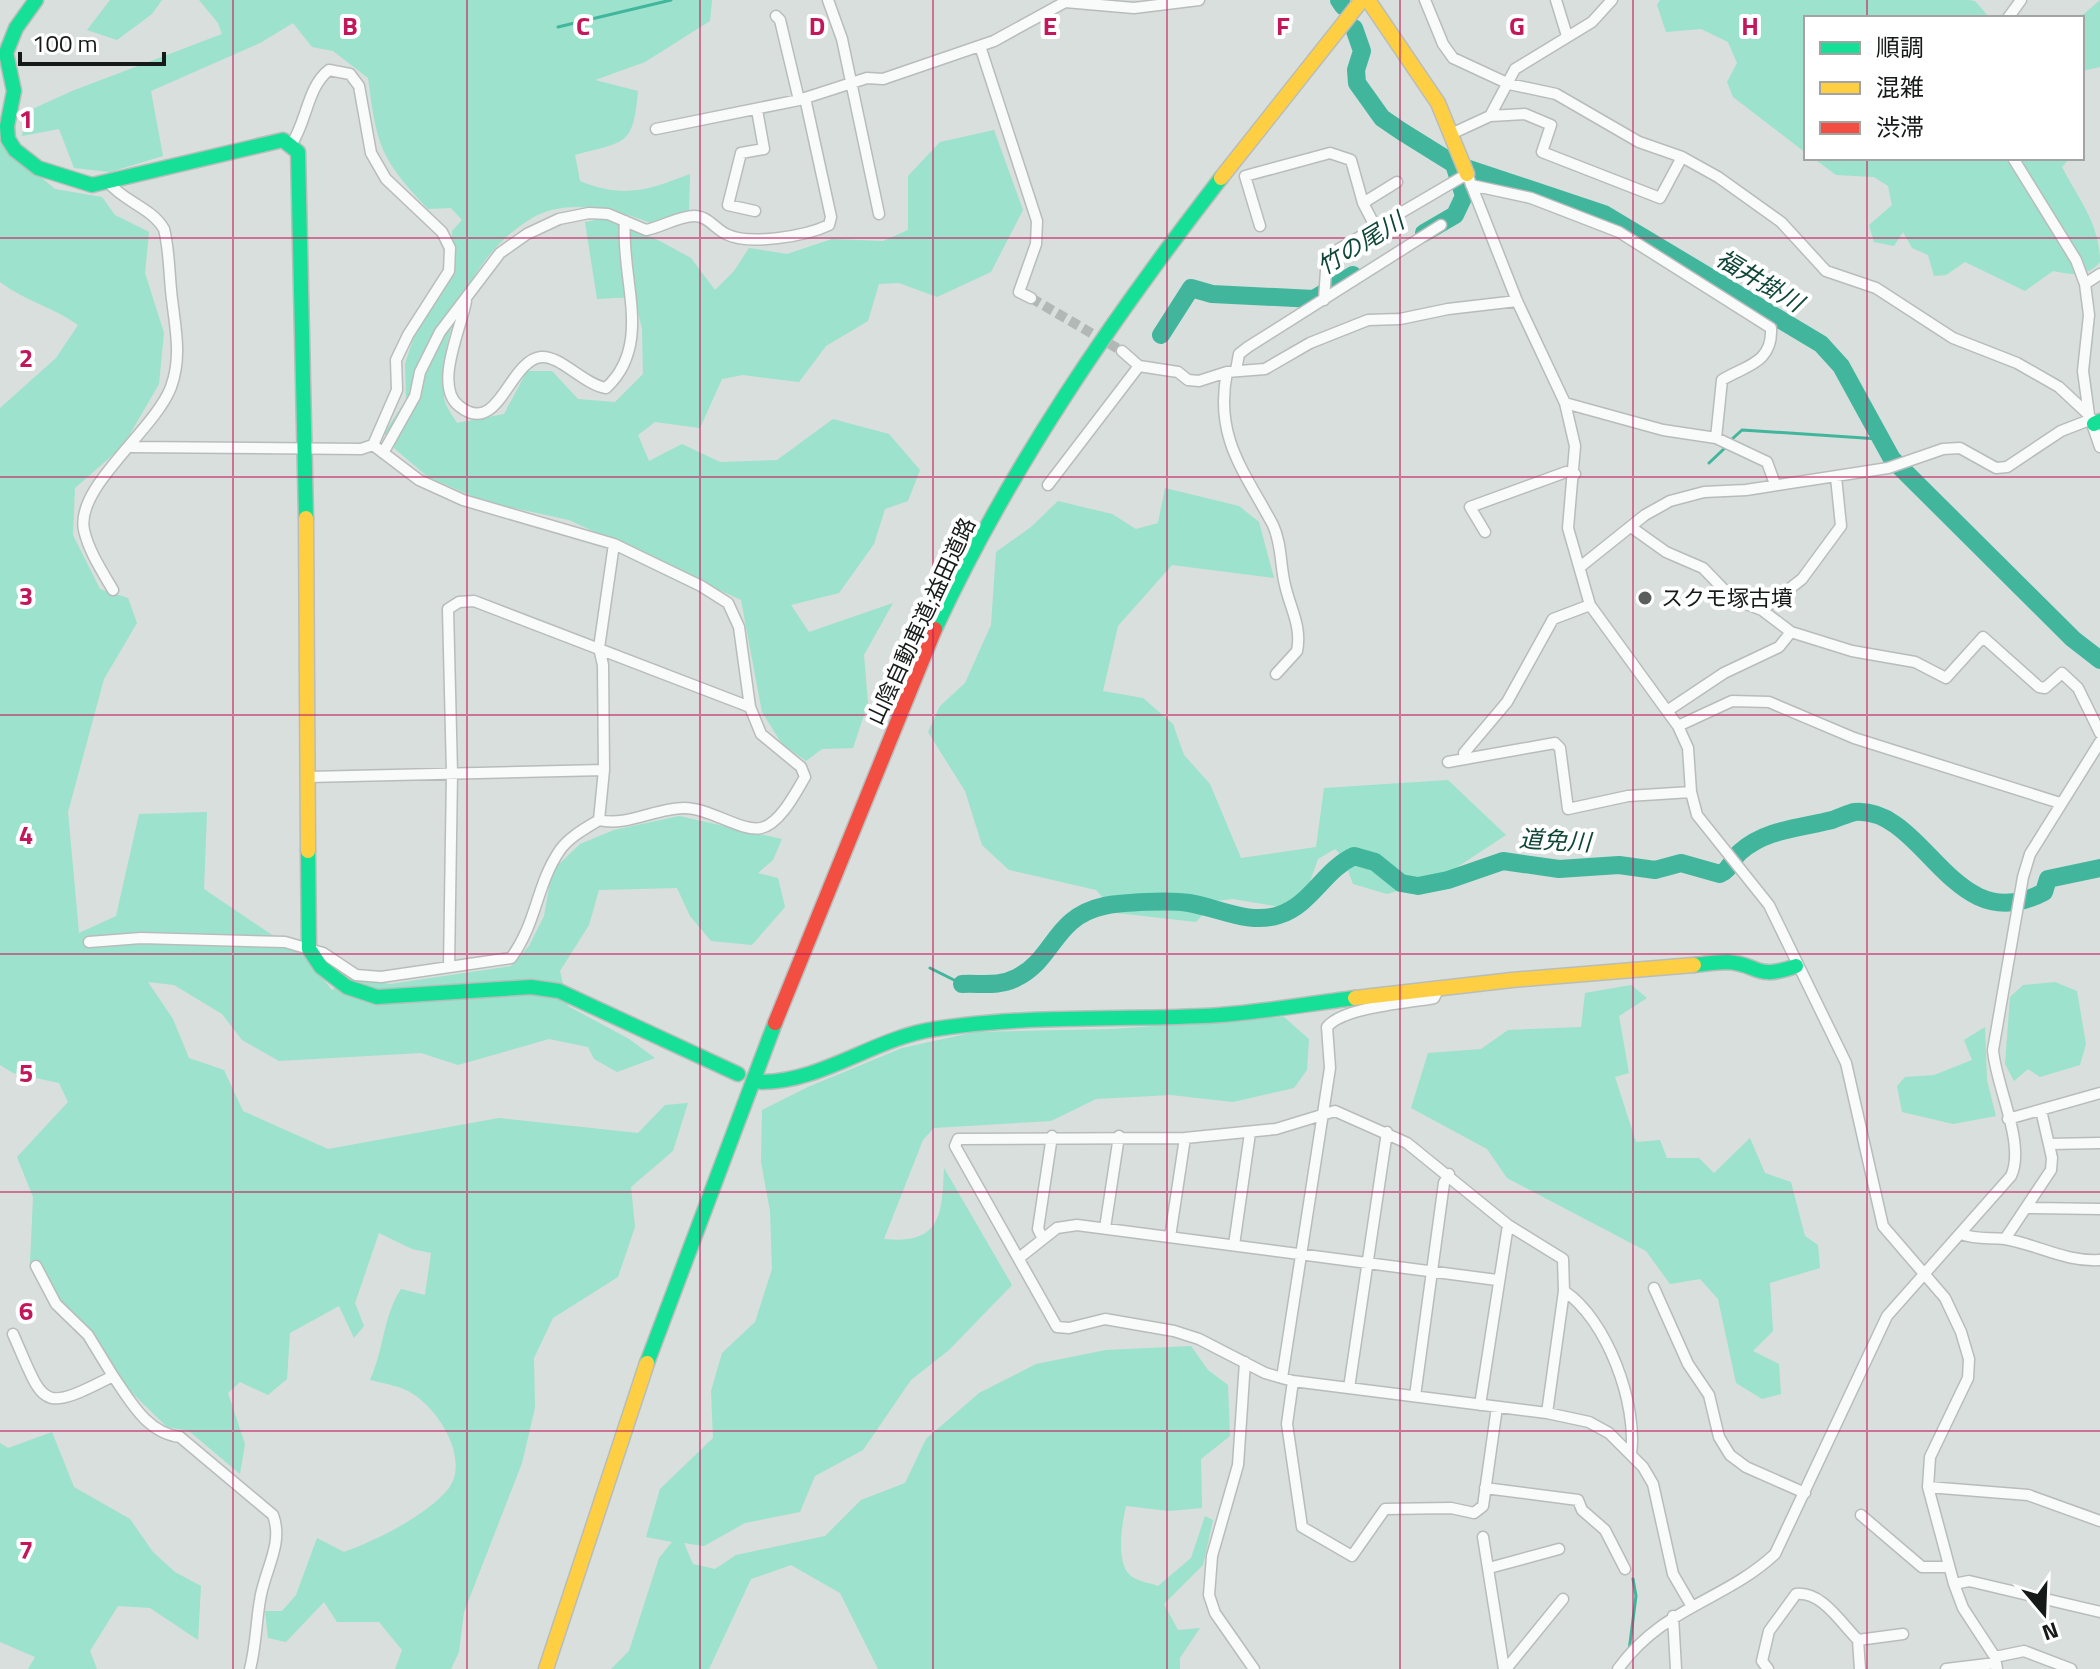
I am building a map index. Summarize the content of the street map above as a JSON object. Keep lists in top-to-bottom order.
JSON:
{
  "streets": {
    "main road": ["山陰自動車道;益田道路"]
  },
  "water": ["竹の尾川", "福井掛川", "道免川"],
  "places": ["スクモ塚古墳"],
  "legend": ["順調", "混雑", "渋滞"],
  "scale_bar": "100 m",
  "north": "bottom",
  "grid": {
    "columns": [
      "B",
      "C",
      "D",
      "E",
      "F",
      "G",
      "H"
    ],
    "rows": [
      "1",
      "2",
      "3",
      "4",
      "5",
      "6",
      "7"
    ]
  }
}
